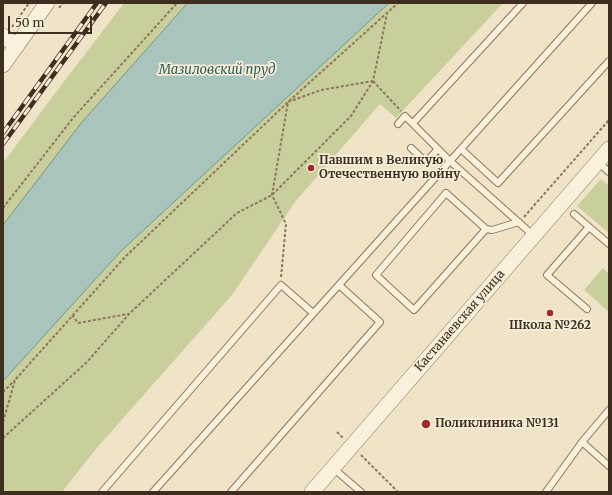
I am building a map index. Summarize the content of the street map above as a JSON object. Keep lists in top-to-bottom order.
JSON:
{
  "streets": {
    "street": ["Кастанаевская улица"]
  },
  "water": ["Мазиловский пруд"],
  "places": ["Павшим в Великую Отечественную войну", "Школа №262", "Поликлиника №131"],
  "scale_bar": "50 m"
}
